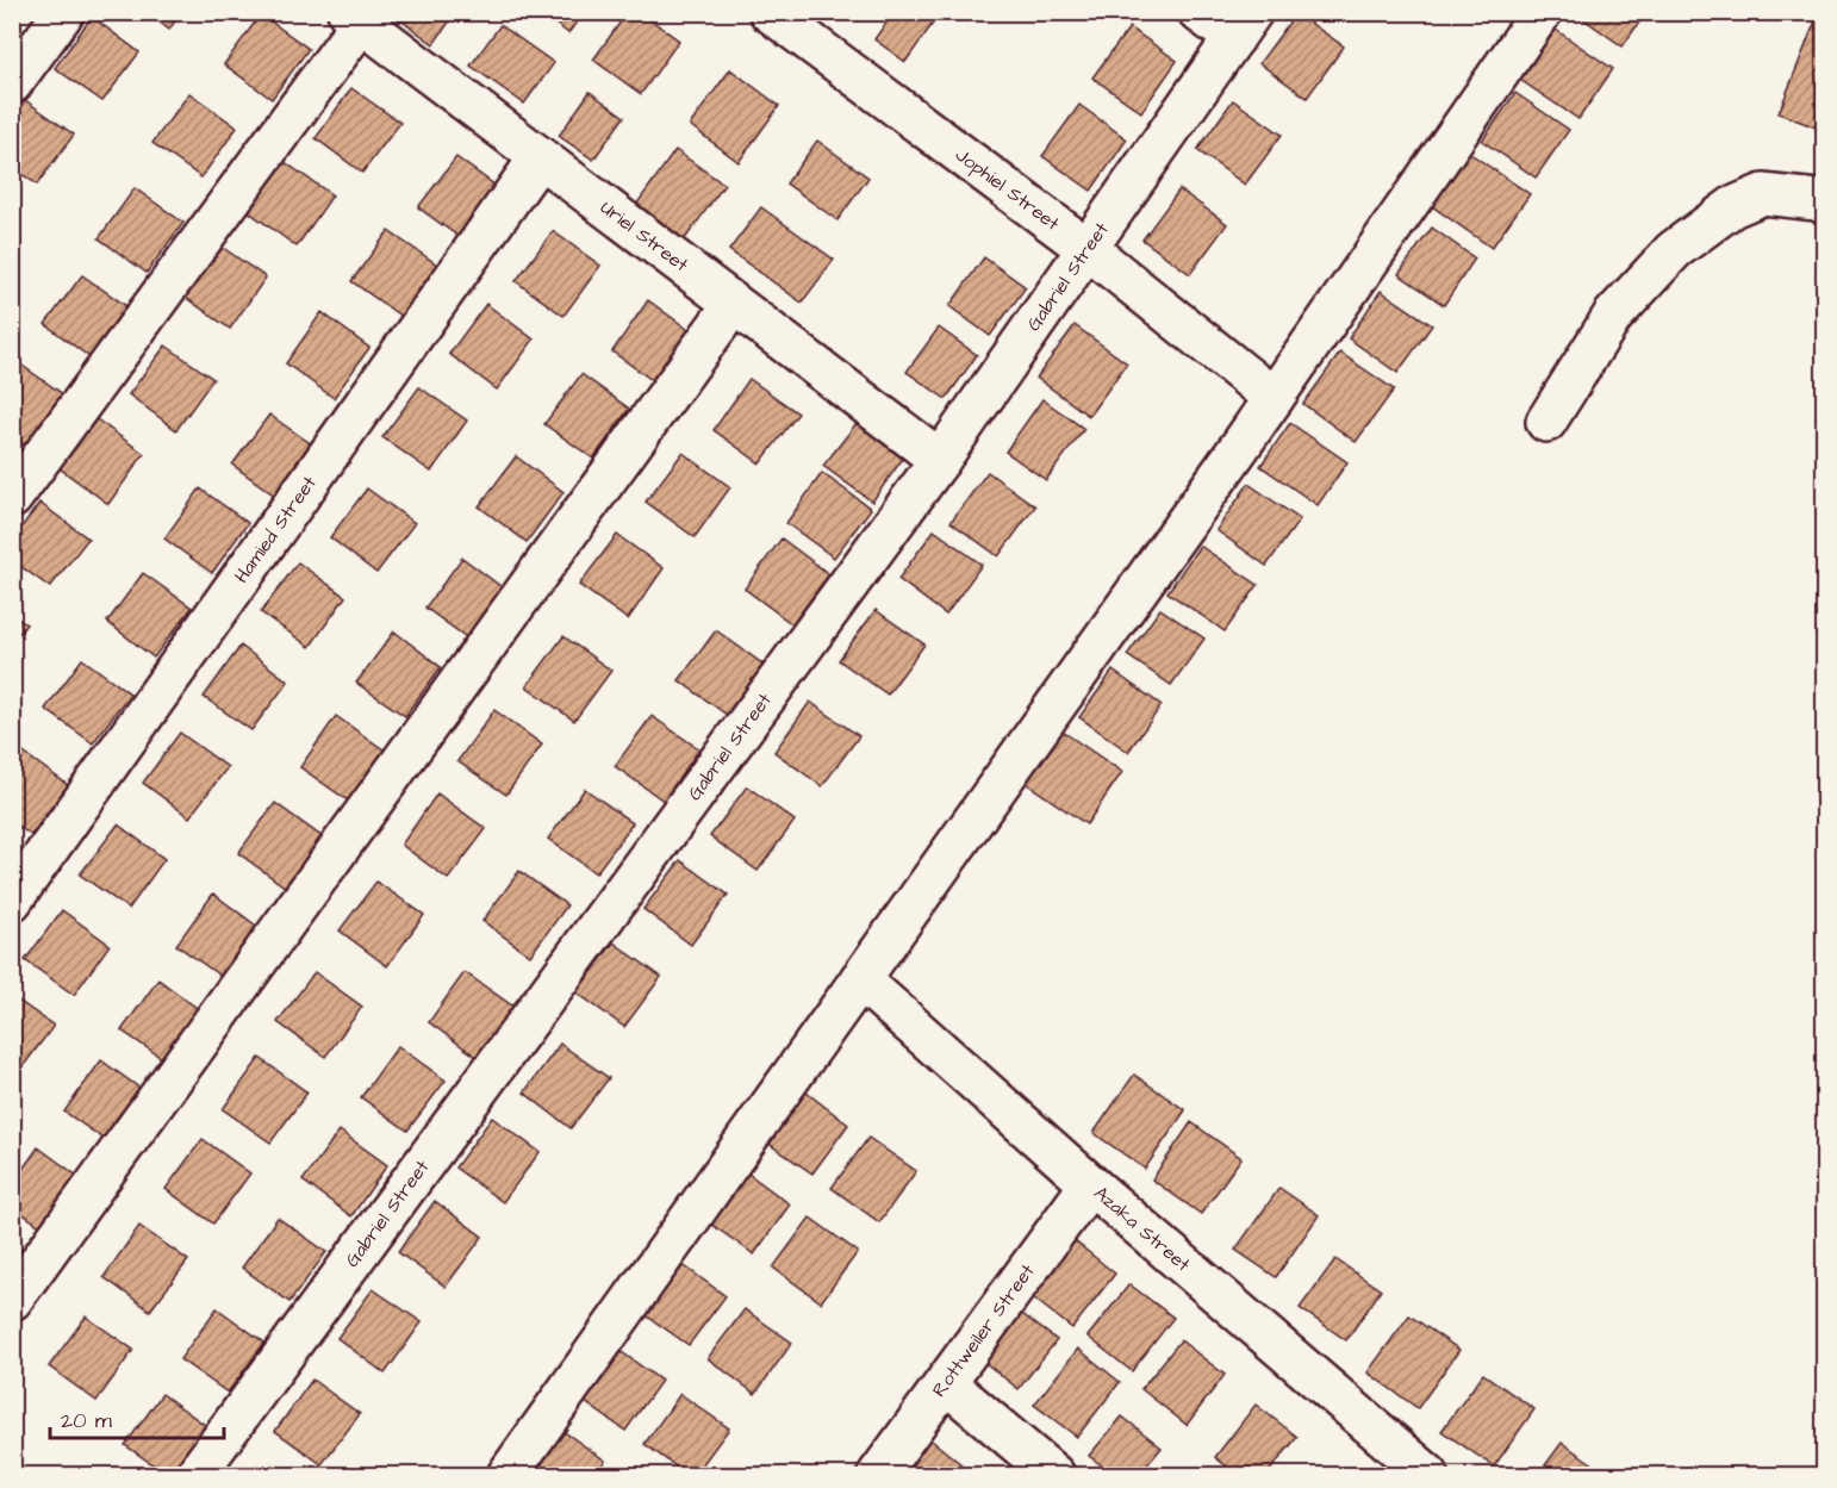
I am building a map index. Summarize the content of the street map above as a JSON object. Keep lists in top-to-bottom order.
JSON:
{
  "streets": {
    "street": [
      "Jophiel Street",
      "Uriel Street",
      "Gabriel Street",
      "Hamied Street",
      "Azaka Street",
      "Rottweiler Street"
    ]
  },
  "crossings": [
    ["Jophiel Street", "Gabriel Street"],
    ["Uriel Street", "Gabriel Street"],
    ["Uriel Street", "Hamied Street"],
    ["Azaka Street", "Rottweiler Street"]
  ],
  "scale_bar": "20 m"
}
